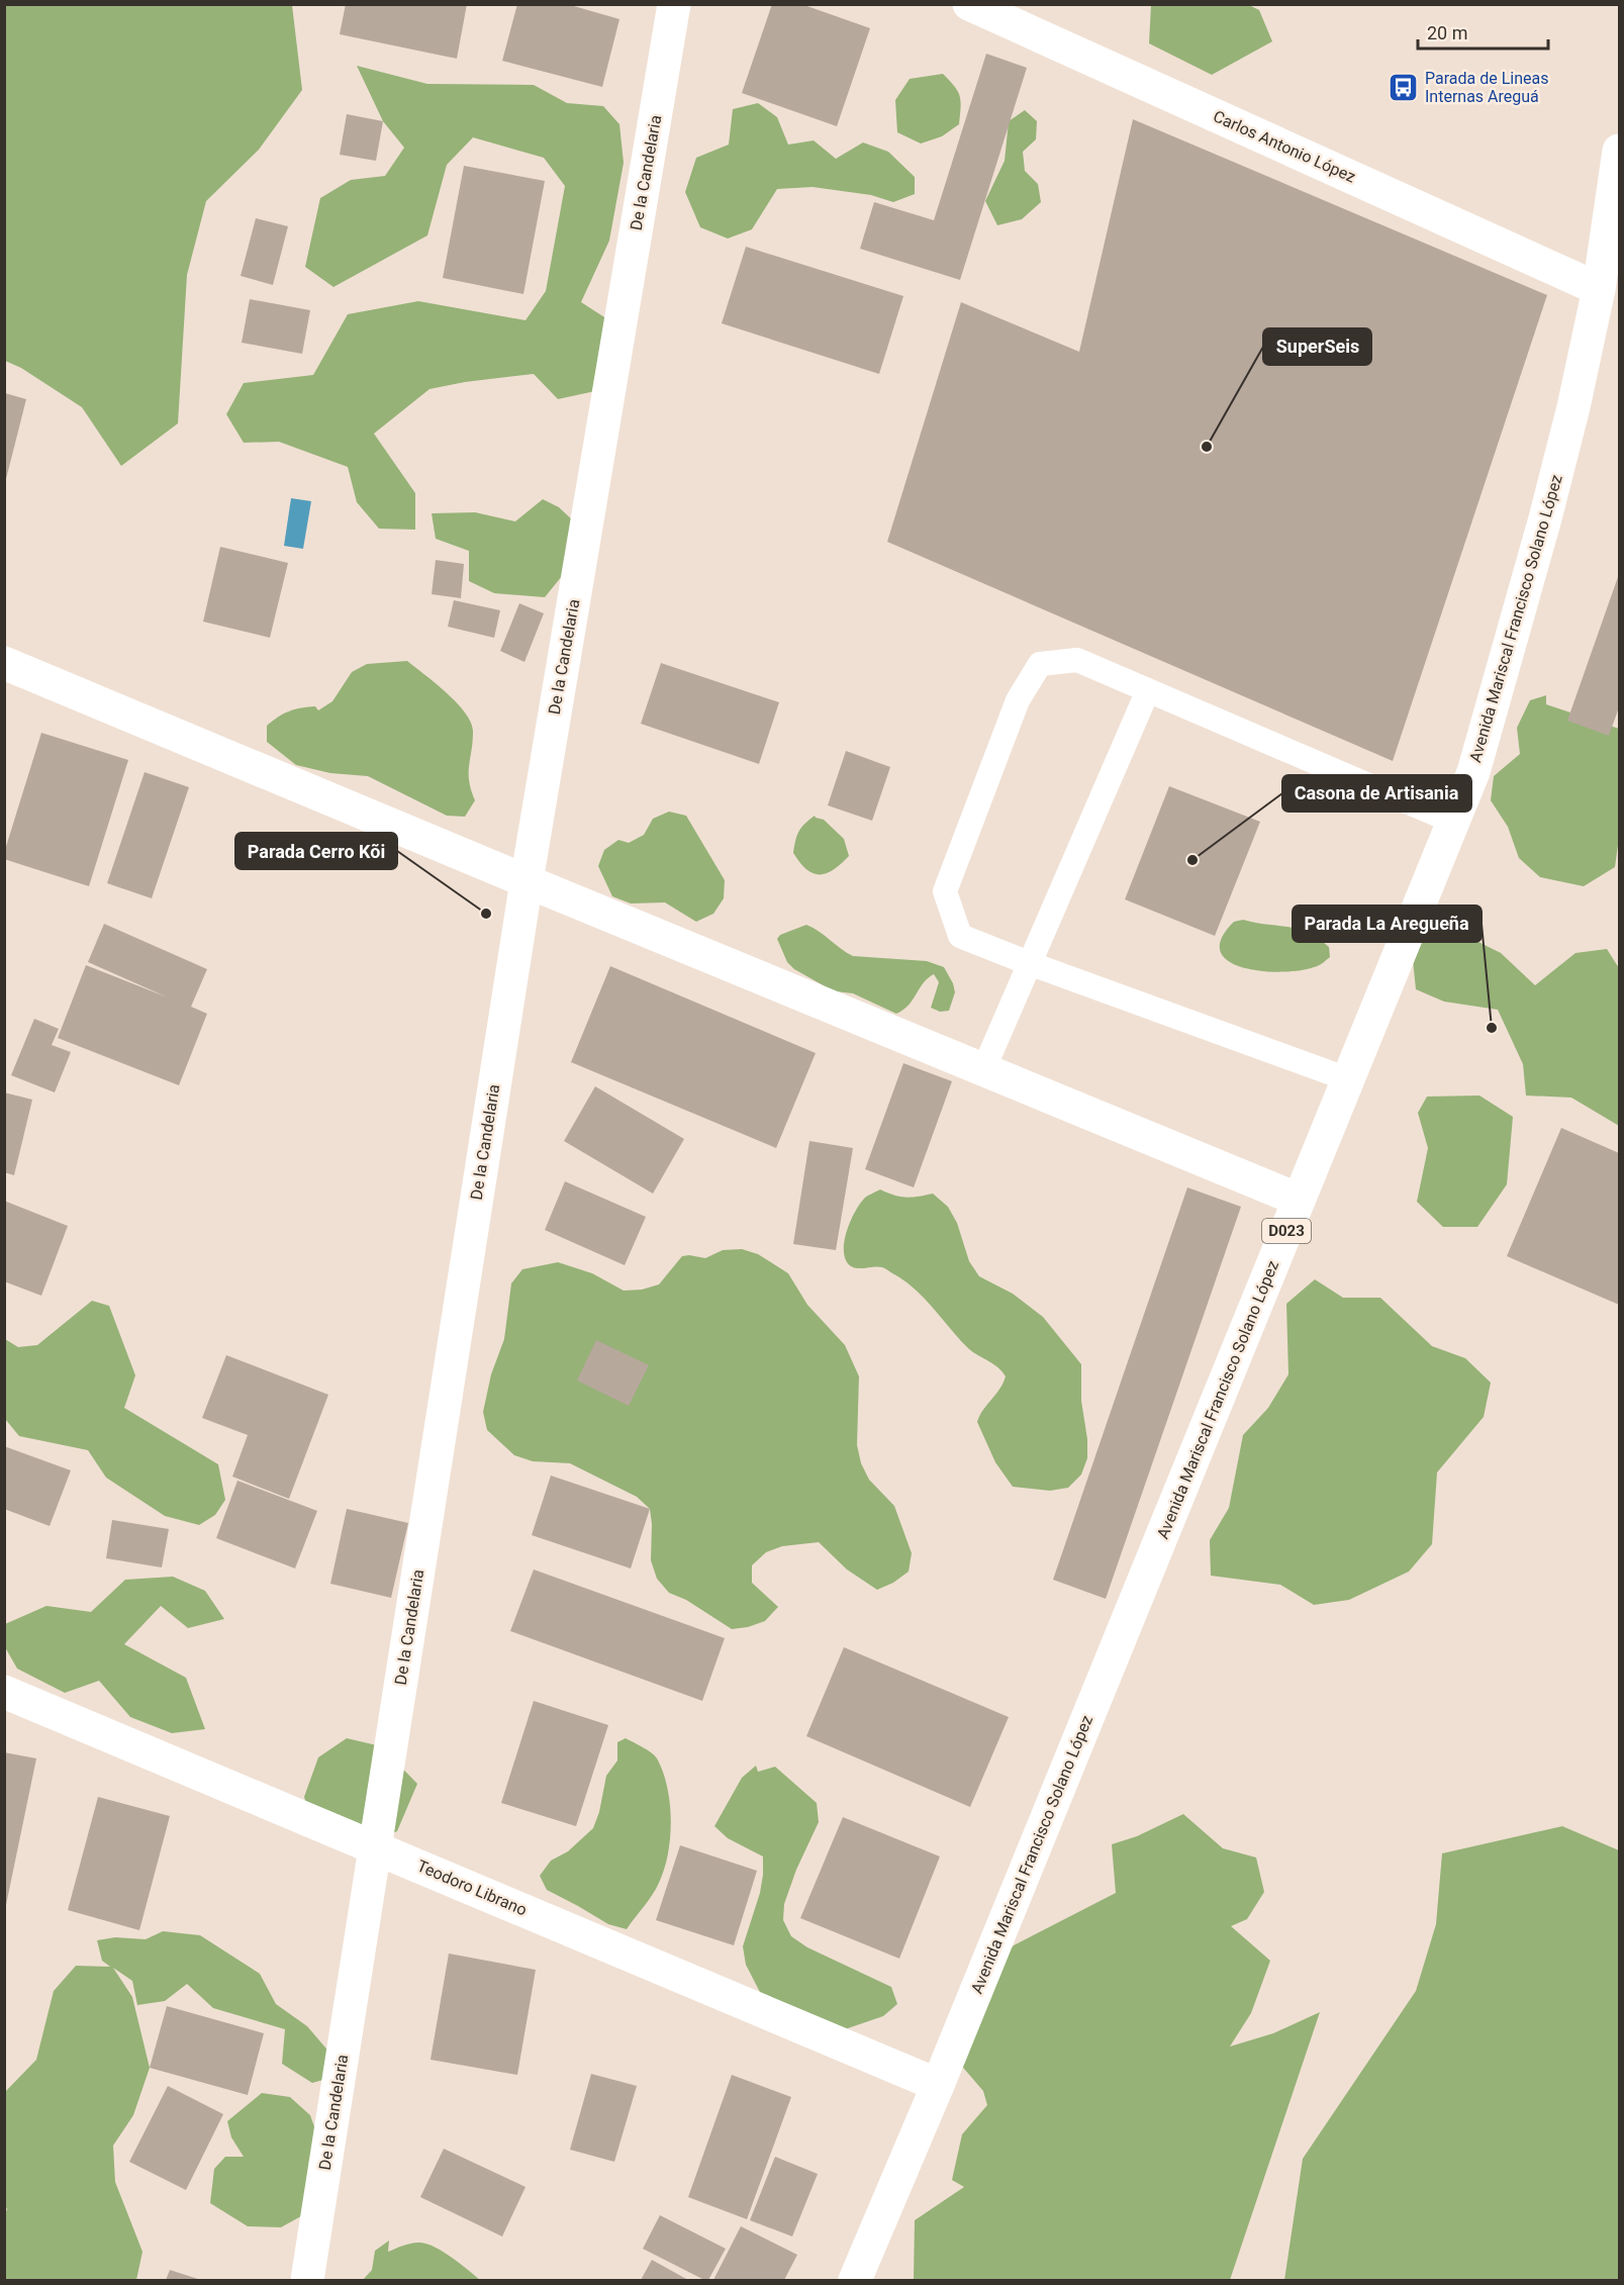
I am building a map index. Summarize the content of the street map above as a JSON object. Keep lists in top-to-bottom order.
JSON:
{
  "streets": {
    "street": [
      "Carlos Antonio López",
      "De la Candelaria",
      "Avenida Mariscal Francisco Solano López",
      "D023",
      "Teodoro Librano"
    ]
  },
  "crossings": [
    ["Carlos Antonio López", "Avenida Mariscal Francisco Solano López"],
    ["De la Candelaria", "Teodoro Librano"],
    ["Avenida Mariscal Francisco Solano López", "Teodoro Librano"]
  ],
  "places": {
    "bus stop": ["Parada de Lineas Internas Areguá"],
    "other": [
      "SuperSeis",
      "Casona de Artisania",
      "Parada Cerro Kõi",
      "Parada La Aregueña"
    ]
  },
  "scale_bar": "20 m"
}
